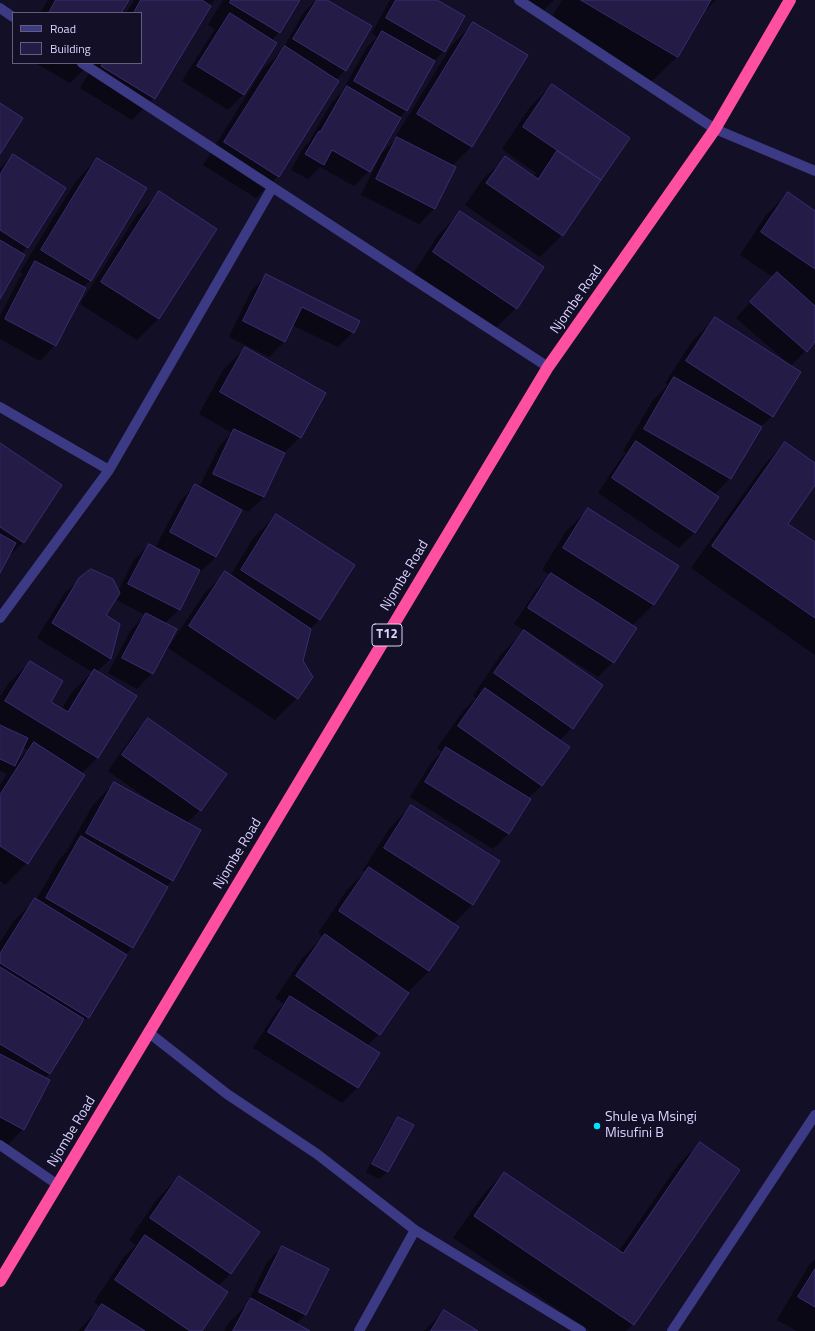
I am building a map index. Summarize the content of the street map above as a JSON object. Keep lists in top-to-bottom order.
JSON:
{
  "streets": {
    "highway": ["Njombe Road", "T12"]
  },
  "places": ["Shule ya Msingi Misufini B"],
  "legend": ["Road", "Building"]
}
